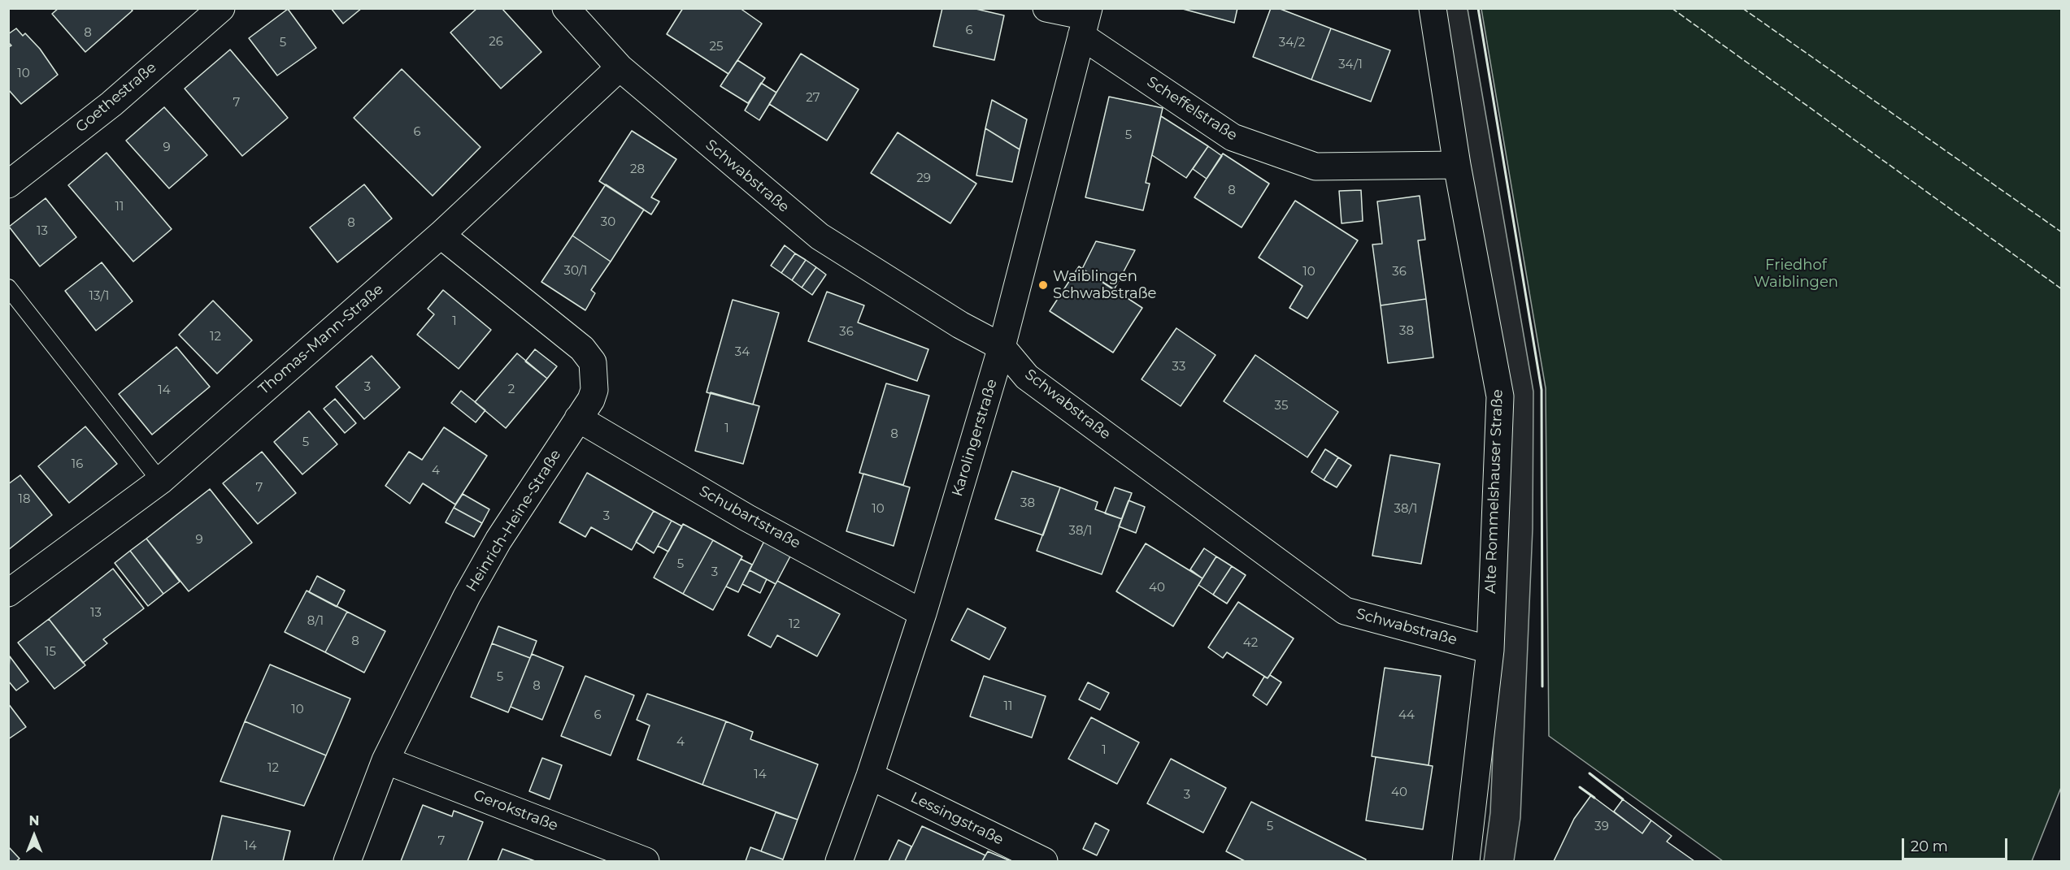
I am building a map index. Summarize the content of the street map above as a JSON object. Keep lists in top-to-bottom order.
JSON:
{
  "streets": {
    "street": [
      "Goethestraße",
      "Scheffelstraße",
      "Schwabstraße",
      "Thomas-Mann-Straße",
      "Karolingerstraße",
      "Alte Rommelshauser Straße",
      "Schubartstraße",
      "Heinrich-Heine-Straße",
      "Gerokstraße",
      "Lessingstraße"
    ]
  },
  "crossings": [
    ["Scheffelstraße", "Karolingerstraße"],
    ["Scheffelstraße", "Alte Rommelshauser Straße"],
    ["Schwabstraße", "Thomas-Mann-Straße"],
    ["Schwabstraße", "Karolingerstraße"],
    ["Schwabstraße", "Alte Rommelshauser Straße"],
    ["Thomas-Mann-Straße", "Heinrich-Heine-Straße"],
    ["Karolingerstraße", "Schubartstraße"],
    ["Karolingerstraße", "Lessingstraße"],
    ["Schubartstraße", "Heinrich-Heine-Straße"],
    ["Heinrich-Heine-Straße", "Gerokstraße"]
  ],
  "parks": ["Friedhof Waiblingen"],
  "places": ["Waiblingen Schwabstraße"],
  "house_numbers": [
    "6",
    "8",
    "26",
    "5",
    "34/2",
    "25",
    "34/1",
    "10",
    "27",
    "7",
    "6",
    "5",
    "9",
    "28",
    "29",
    "8",
    "11",
    "30",
    "8",
    "13",
    "30/1",
    "10",
    "36",
    "13/1",
    "1",
    "38",
    "36",
    "12",
    "34",
    "33",
    "3",
    "2",
    "14",
    "35",
    "1",
    "8",
    "5",
    "16",
    "4",
    "7",
    "18",
    "38",
    "10",
    "38/1",
    "3",
    "38/1",
    "9",
    "5",
    "3",
    "40",
    "13",
    "8/1",
    "12",
    "8",
    "42",
    "15",
    "5",
    "8",
    "11",
    "10",
    "6",
    "44",
    "4",
    "1",
    "12",
    "14",
    "40",
    "3",
    "5",
    "39",
    "7",
    "14"
  ],
  "scale_bar": "20 m",
  "north": "top"
}
